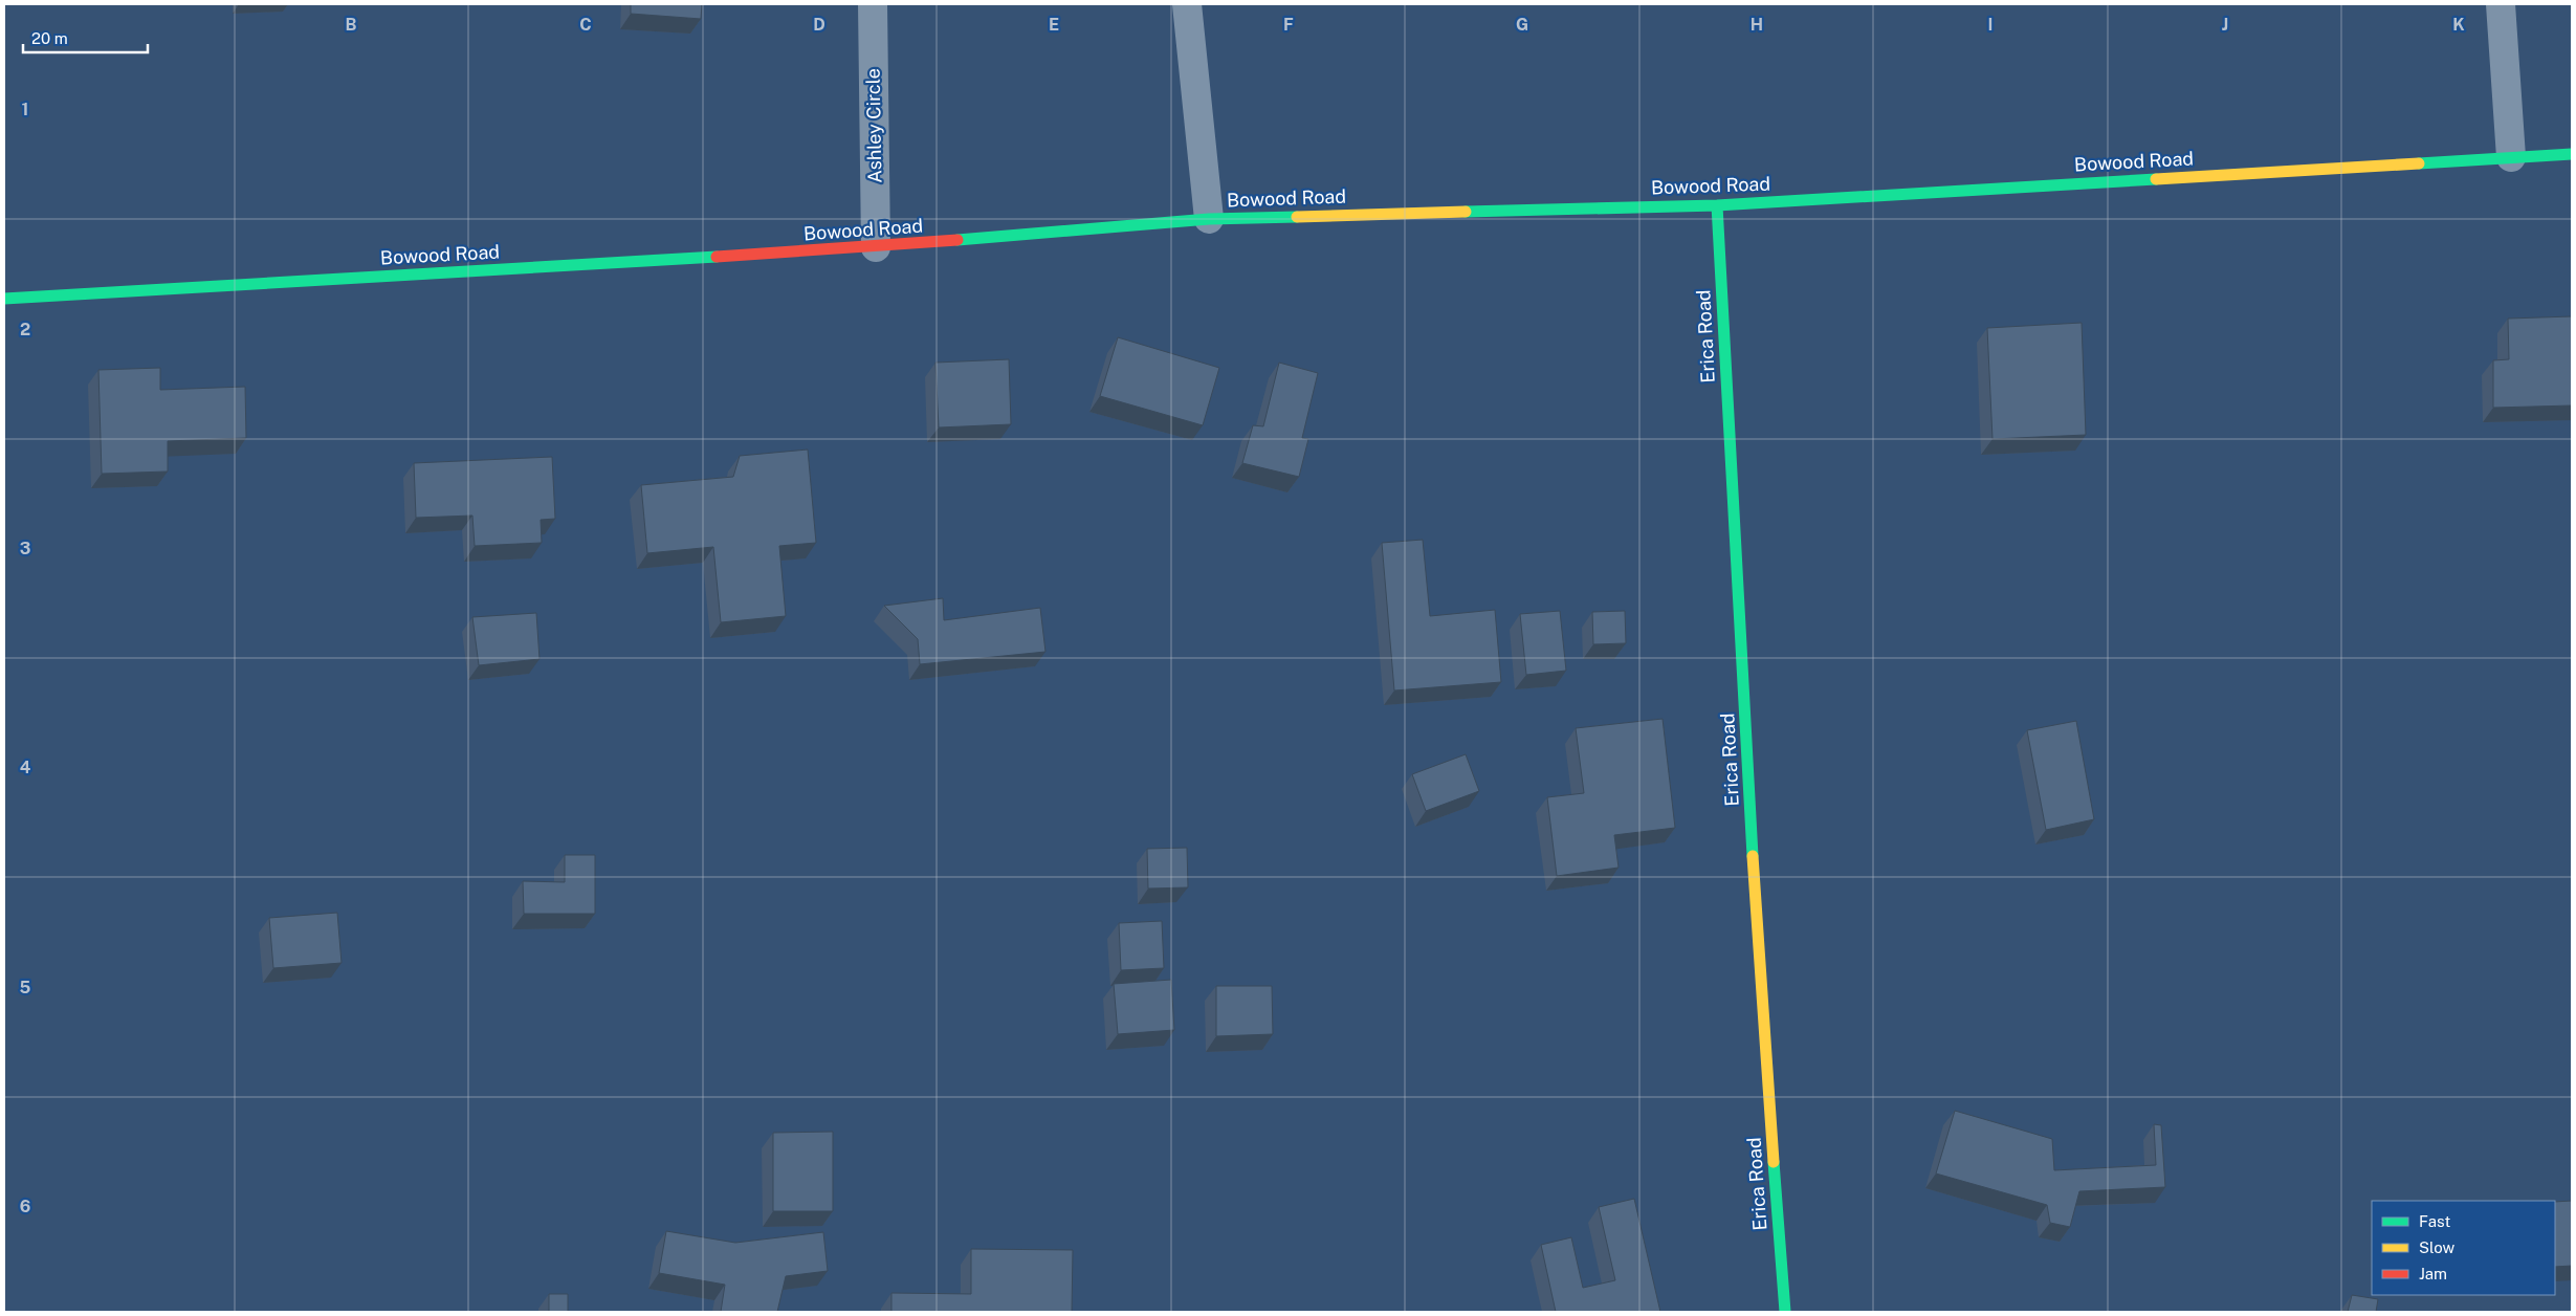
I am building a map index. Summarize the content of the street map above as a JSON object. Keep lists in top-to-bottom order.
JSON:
{
  "streets": {
    "street": ["Ashley Circle", "Bowood Road", "Erica Road"]
  },
  "crossings": [
    ["Ashley Circle", "Bowood Road"],
    ["Bowood Road", "Erica Road"]
  ],
  "legend": ["Fast", "Slow", "Jam"],
  "scale_bar": "20 m",
  "grid": {
    "columns": [
      "B",
      "C",
      "D",
      "E",
      "F",
      "G",
      "H",
      "I",
      "J",
      "K"
    ],
    "rows": [
      "1",
      "2",
      "3",
      "4",
      "5",
      "6"
    ]
  }
}
